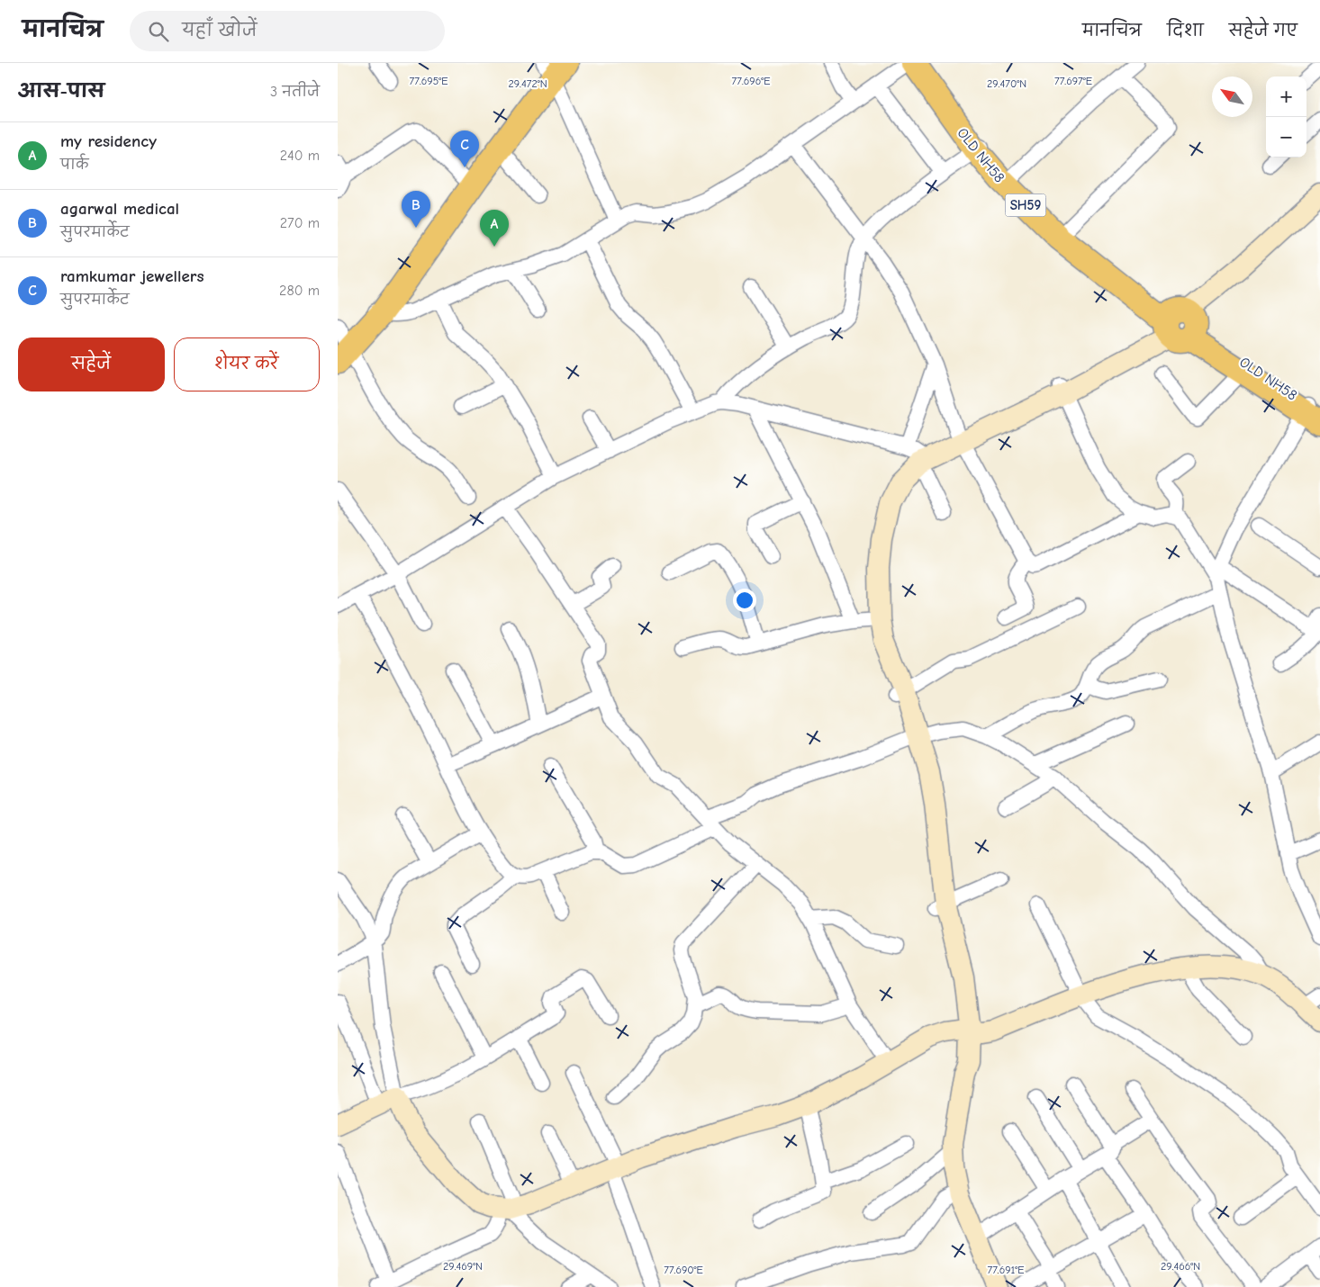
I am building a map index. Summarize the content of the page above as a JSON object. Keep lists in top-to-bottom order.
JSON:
{
  "streets": {
    "main road": ["OLD NH58", "SH59"]
  },
  "north": "top left",
  "page": {
    "header": "मानचित्र",
    "search": "यहाँ खोजें",
    "nav": ["मानचित्र", "दिशा", "सहेजे गए"],
    "heading": ["आस-पास", "3 नतीजे"],
    "map_buttons": ["+", "−"],
    "list": [
      {
        "mark": "A",
        "name": "my residency",
        "note": "पार्क",
        "value": "240 m"
      },
      {
        "mark": "B",
        "name": "agarwal medical",
        "note": "सुपरमार्केट",
        "value": "270 m"
      },
      {
        "mark": "C",
        "name": "ramkumar jewellers",
        "note": "सुपरमार्केट",
        "value": "280 m"
      }
    ],
    "pins": ["C", "B", "A"],
    "buttons": ["सहेजें", "शेयर करें"]
  },
  "coordinates": [
    "77.695°E",
    "77.696°E",
    "77.697°E",
    "29.472°N",
    "29.470°N",
    "29.469°N",
    "29.466°N",
    "77.690°E",
    "77.691°E"
  ]
}
